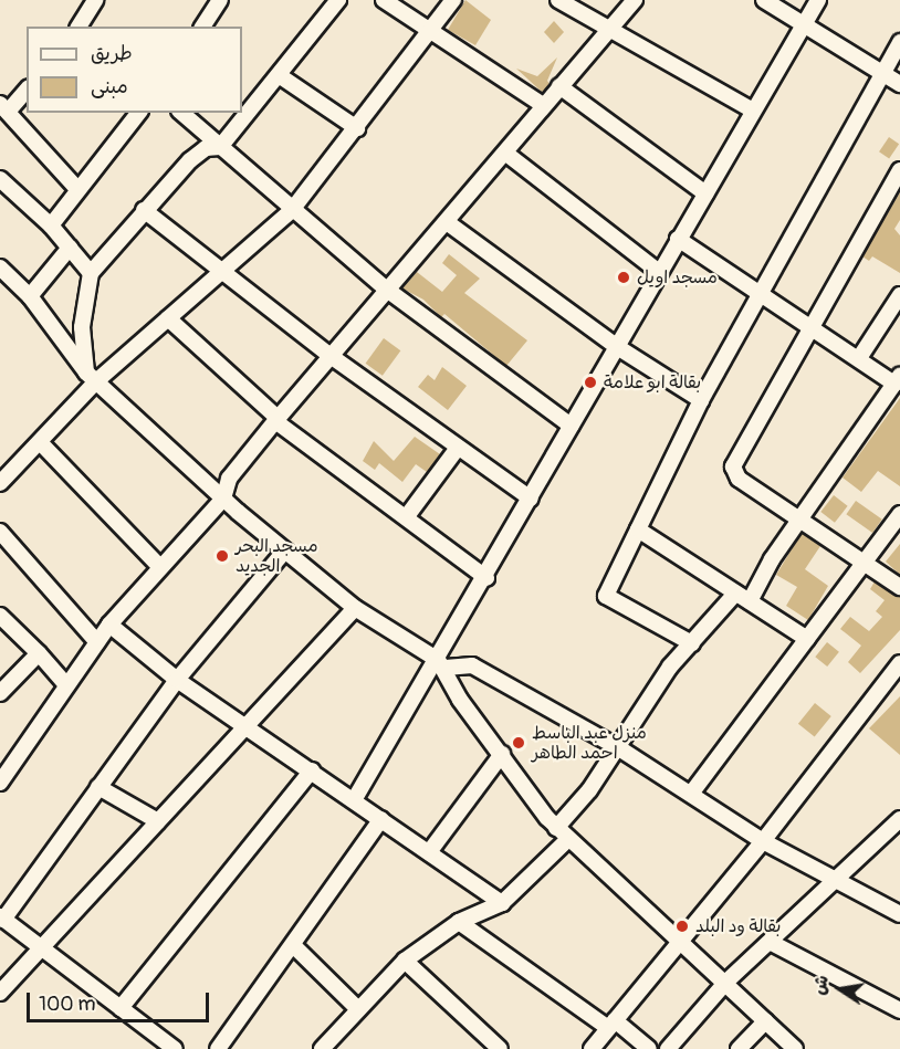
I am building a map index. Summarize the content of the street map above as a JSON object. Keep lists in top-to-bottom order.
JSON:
{
  "places": [
    "مسجد اويل",
    "بقالة ابو علامة",
    "مسجد البحر الجديد",
    "منزل عبد الباسط احمد الطاهر",
    "بقالة ود البلد"
  ],
  "legend": ["طريق", "مبنى"],
  "scale_bar": "100 m",
  "north": "left"
}
